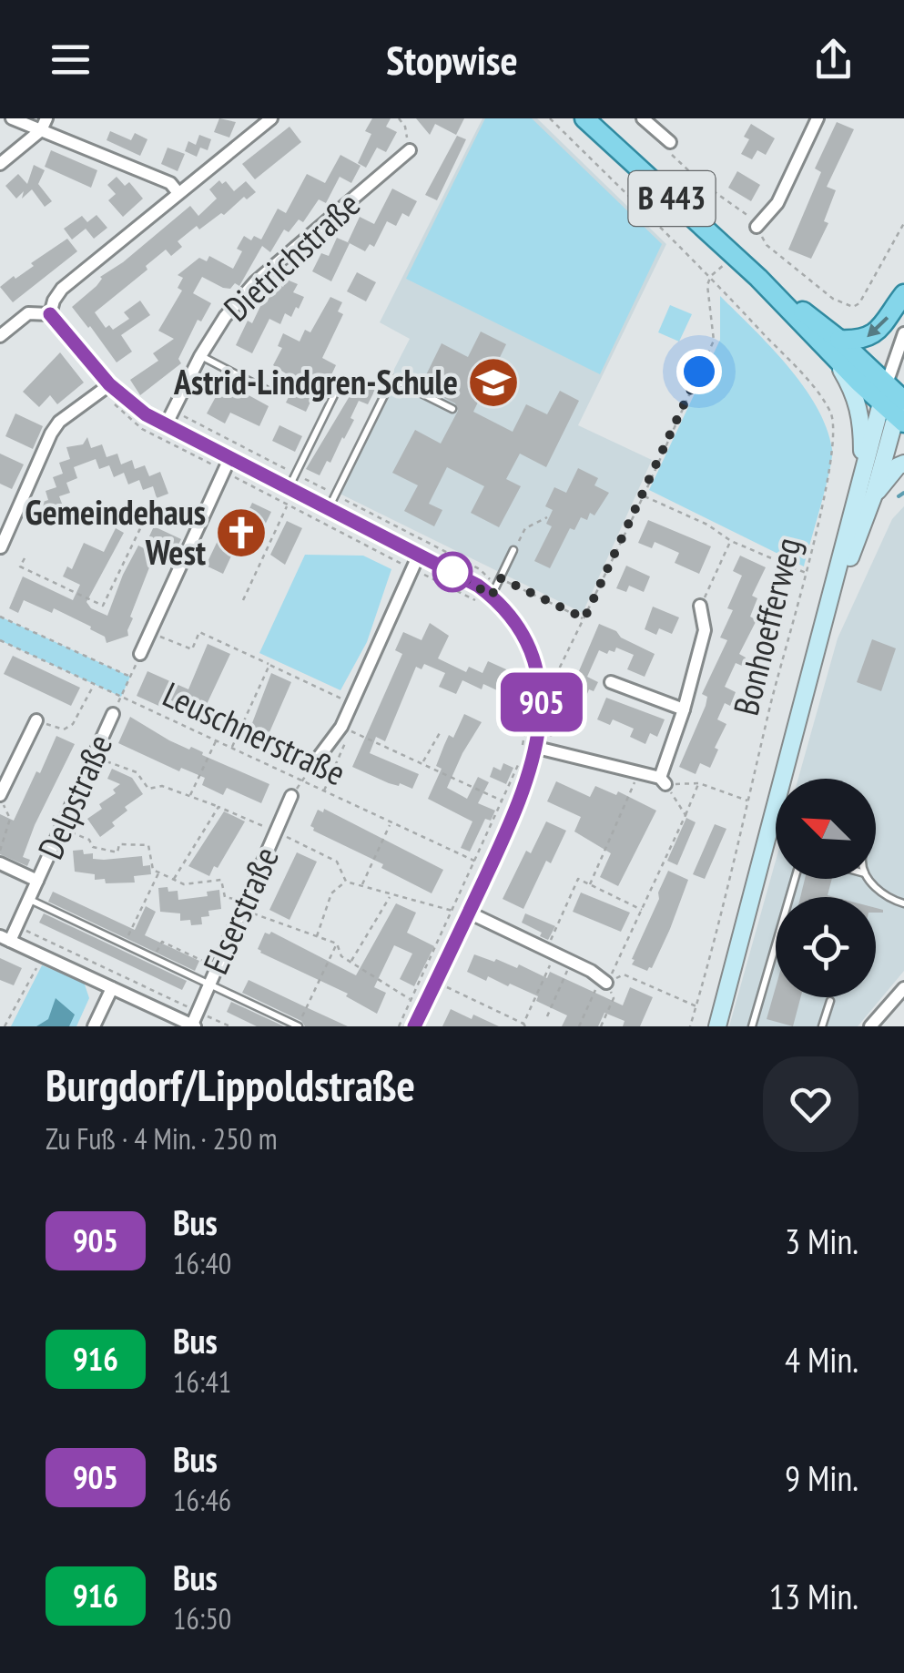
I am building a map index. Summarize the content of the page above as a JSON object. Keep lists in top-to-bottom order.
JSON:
{
  "streets": {
    "main road": ["B 443"],
    "street": ["Dietrichstraße", "Delpstraße", "Elserstraße"],
    "path": ["Bonhoefferweg", "Leuschnerstraße"]
  },
  "places": {
    "school or university": ["Astrid-Lindgren-Schule"],
    "church": ["Gemeindehaus West"]
  },
  "lines": ["bus line 905"],
  "north": "top left",
  "page": {
    "header": "Stopwise",
    "on_map": "905",
    "heading": ["Burgdorf/Lippoldstraße", "Zu Fuß · 4 Min. · 250 m"],
    "list": [
      {
        "mark": "905",
        "name": "Bus",
        "note": "16:40",
        "value": "3 Min."
      },
      {
        "mark": "916",
        "name": "Bus",
        "note": "16:41",
        "value": "4 Min."
      },
      {
        "mark": "905",
        "name": "Bus",
        "note": "16:46",
        "value": "9 Min."
      },
      {
        "mark": "916",
        "name": "Bus",
        "note": "16:50",
        "value": "13 Min."
      }
    ]
  }
}
